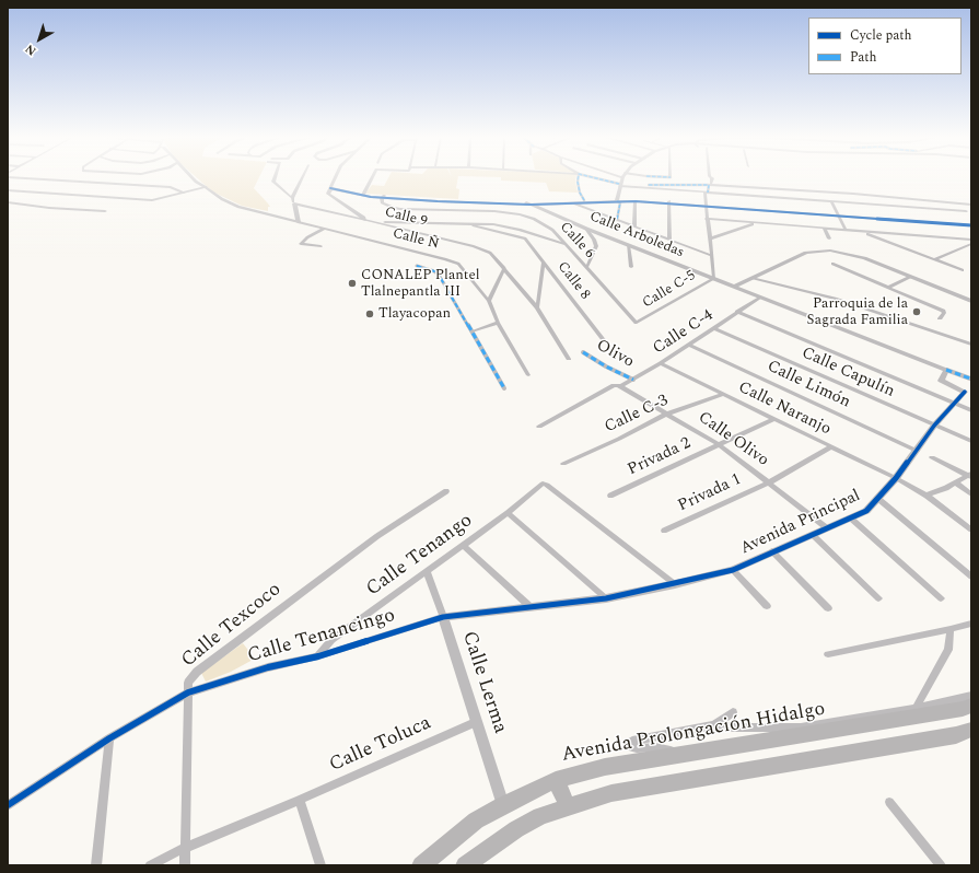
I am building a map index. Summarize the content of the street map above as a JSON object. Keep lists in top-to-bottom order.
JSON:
{
  "streets": {
    "highway": ["Avenida Prolongación Hidalgo"],
    "street": [
      "Calle 9",
      "Calle Arboledas",
      "Calle Ñ",
      "Calle 6",
      "Calle 8",
      "Calle C-5",
      "Calle C-4",
      "Olivo",
      "Calle Capulín",
      "Calle Limón",
      "Calle Naranjo",
      "Calle C-3",
      "Calle Olivo",
      "Privada 2",
      "Privada 1",
      "Avenida Principal",
      "Calle Tenango",
      "Calle Texcoco",
      "Calle Tenancingo",
      "Calle Lerma",
      "Calle Toluca"
    ]
  },
  "crossings": [
    ["Calle Arboledas", "Calle C-5"],
    ["Calle Arboledas", "Calle C-4"],
    ["Calle 6", "Calle C-5"],
    ["Calle C-4", "Olivo"],
    ["Calle C-4", "Calle Capulín"],
    ["Calle C-4", "Calle Limón"],
    ["Calle C-4", "Calle Naranjo"],
    ["Calle C-4", "Calle Olivo"],
    ["Calle Capulín", "Avenida Principal"],
    ["Calle Limón", "Avenida Principal"],
    ["Calle Naranjo", "Calle C-3"],
    ["Calle Naranjo", "Privada 2"],
    ["Calle Naranjo", "Privada 1"],
    ["Calle Naranjo", "Avenida Principal"],
    ["Calle C-3", "Calle Olivo"],
    ["Calle Olivo", "Privada 2"],
    ["Calle Olivo", "Privada 1"],
    ["Calle Olivo", "Avenida Principal"],
    ["Avenida Principal", "Calle Tenango"],
    ["Avenida Principal", "Calle Tenancingo"],
    ["Calle Tenango", "Calle Tenancingo"],
    ["Calle Tenango", "Calle Lerma"],
    ["Calle Texcoco", "Calle Tenancingo"],
    ["Calle Texcoco", "Calle Toluca"],
    ["Calle Tenancingo", "Calle Lerma"],
    ["Calle Lerma", "Avenida Prolongación Hidalgo"],
    ["Calle Lerma", "Calle Toluca"]
  ],
  "places": ["CONALEP Plantel Tlalnepantla III", "Parroquia de la Sagrada Familia", "Tlayacopan"],
  "legend": ["Cycle path", "Path"],
  "north": "bottom left"
}
